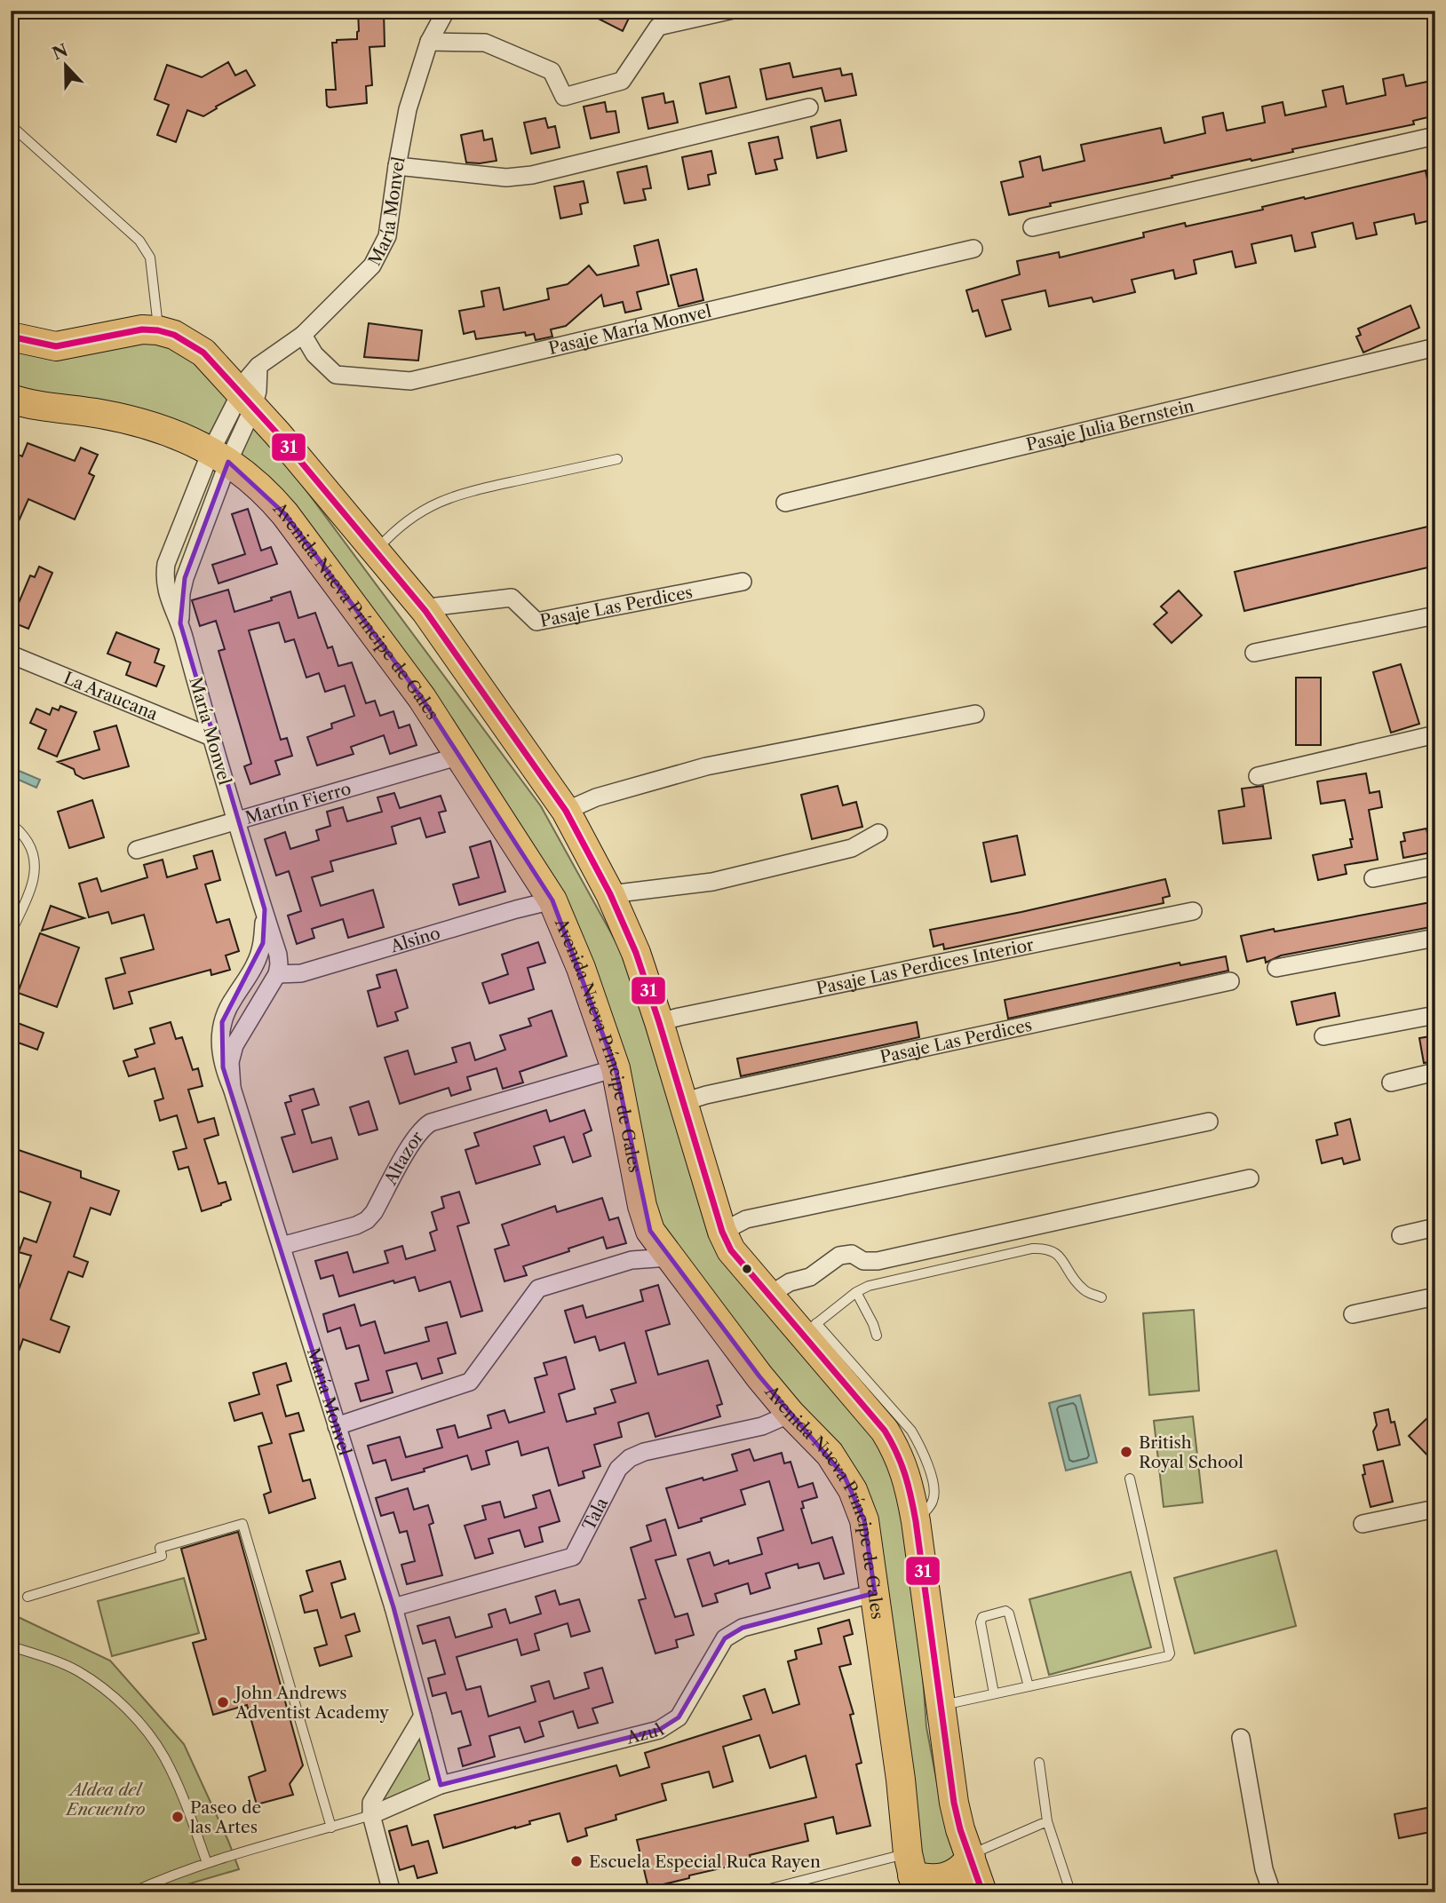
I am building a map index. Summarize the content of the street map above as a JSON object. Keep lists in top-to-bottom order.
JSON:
{
  "streets": {
    "main road": ["Avenida Nueva Príncipe de Gales"],
    "street": [
      "María Monvel",
      "Pasaje María Monvel",
      "Pasaje Julia Bernstein",
      "Pasaje Las Perdices",
      "La Araucana",
      "Martín Fierro",
      "Alsino",
      "Pasaje Las Perdices Interior",
      "Altazor",
      "Tala",
      "Azul"
    ]
  },
  "crossings": [
    ["María Monvel", "Pasaje María Monvel"],
    ["María Monvel", "Avenida Nueva Príncipe de Gales"],
    ["María Monvel", "La Araucana"],
    ["María Monvel", "Martín Fierro"],
    ["María Monvel", "Alsino"],
    ["María Monvel", "Altazor"],
    ["María Monvel", "Tala"],
    ["María Monvel", "Azul"],
    ["Avenida Nueva Príncipe de Gales", "Martín Fierro"],
    ["Avenida Nueva Príncipe de Gales", "Alsino"],
    ["Avenida Nueva Príncipe de Gales", "Altazor"],
    ["Avenida Nueva Príncipe de Gales", "Tala"],
    ["Avenida Nueva Príncipe de Gales", "Azul"]
  ],
  "parks": ["Aldea del Encuentro"],
  "places": [
    "British Royal School",
    "John Andrews Adventist Academy",
    "Paseo de las Artes",
    "Escuela Especial Ruca Rayen"
  ],
  "lines": ["transit line 31"],
  "north": "top"
}
